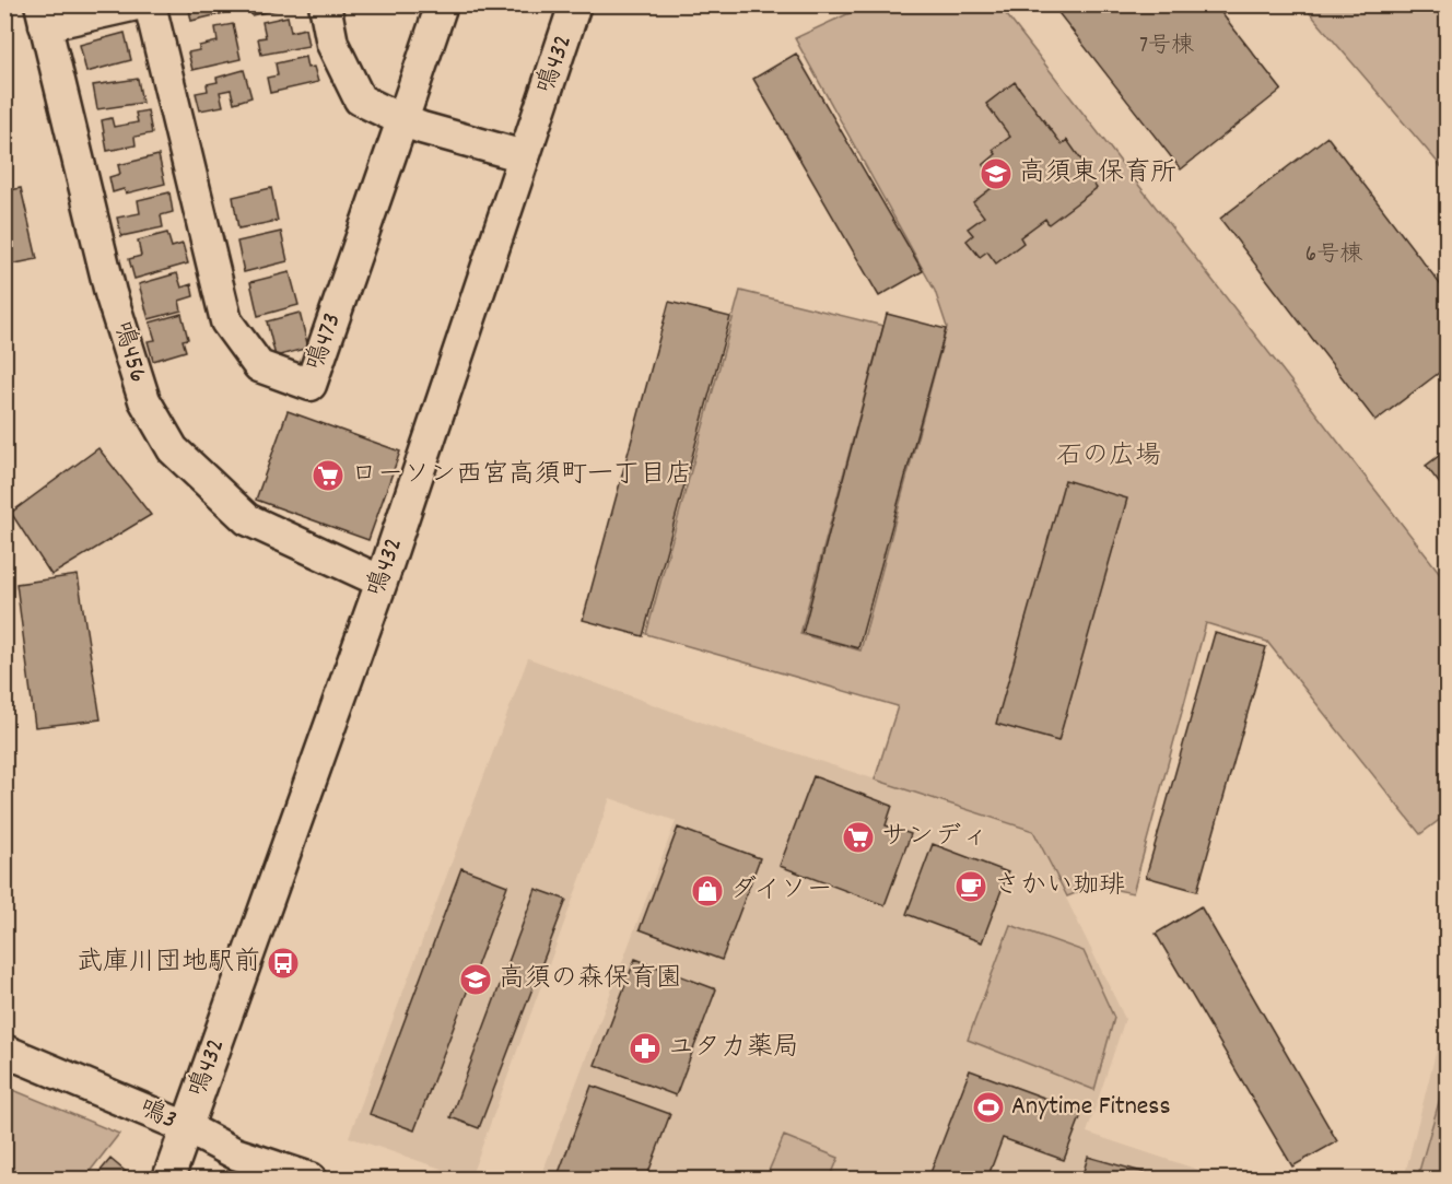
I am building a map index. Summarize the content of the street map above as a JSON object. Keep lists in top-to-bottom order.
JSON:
{
  "streets": {
    "street": [
      "鳴432",
      "鳴473",
      "鳴456",
      "鳴3"
    ]
  },
  "crossings": [
    ["鳴432", "鳴456"],
    ["鳴432", "鳴3"]
  ],
  "parks": ["石の広場"],
  "places": {
    "school or university": ["高須東保育所", "高須の森保育園"],
    "supermarket": ["ローソン西宮高須町一丁目店", "サンディ"],
    "cafe": ["さかい珈琲"],
    "shop": ["ダイソー"],
    "bus stop": ["武庫川団地駅前"],
    "pharmacy": ["ユタカ薬局"],
    "sports": ["Anytime Fitness"]
  },
  "house_numbers": ["7号棟", "6号棟"]
}
